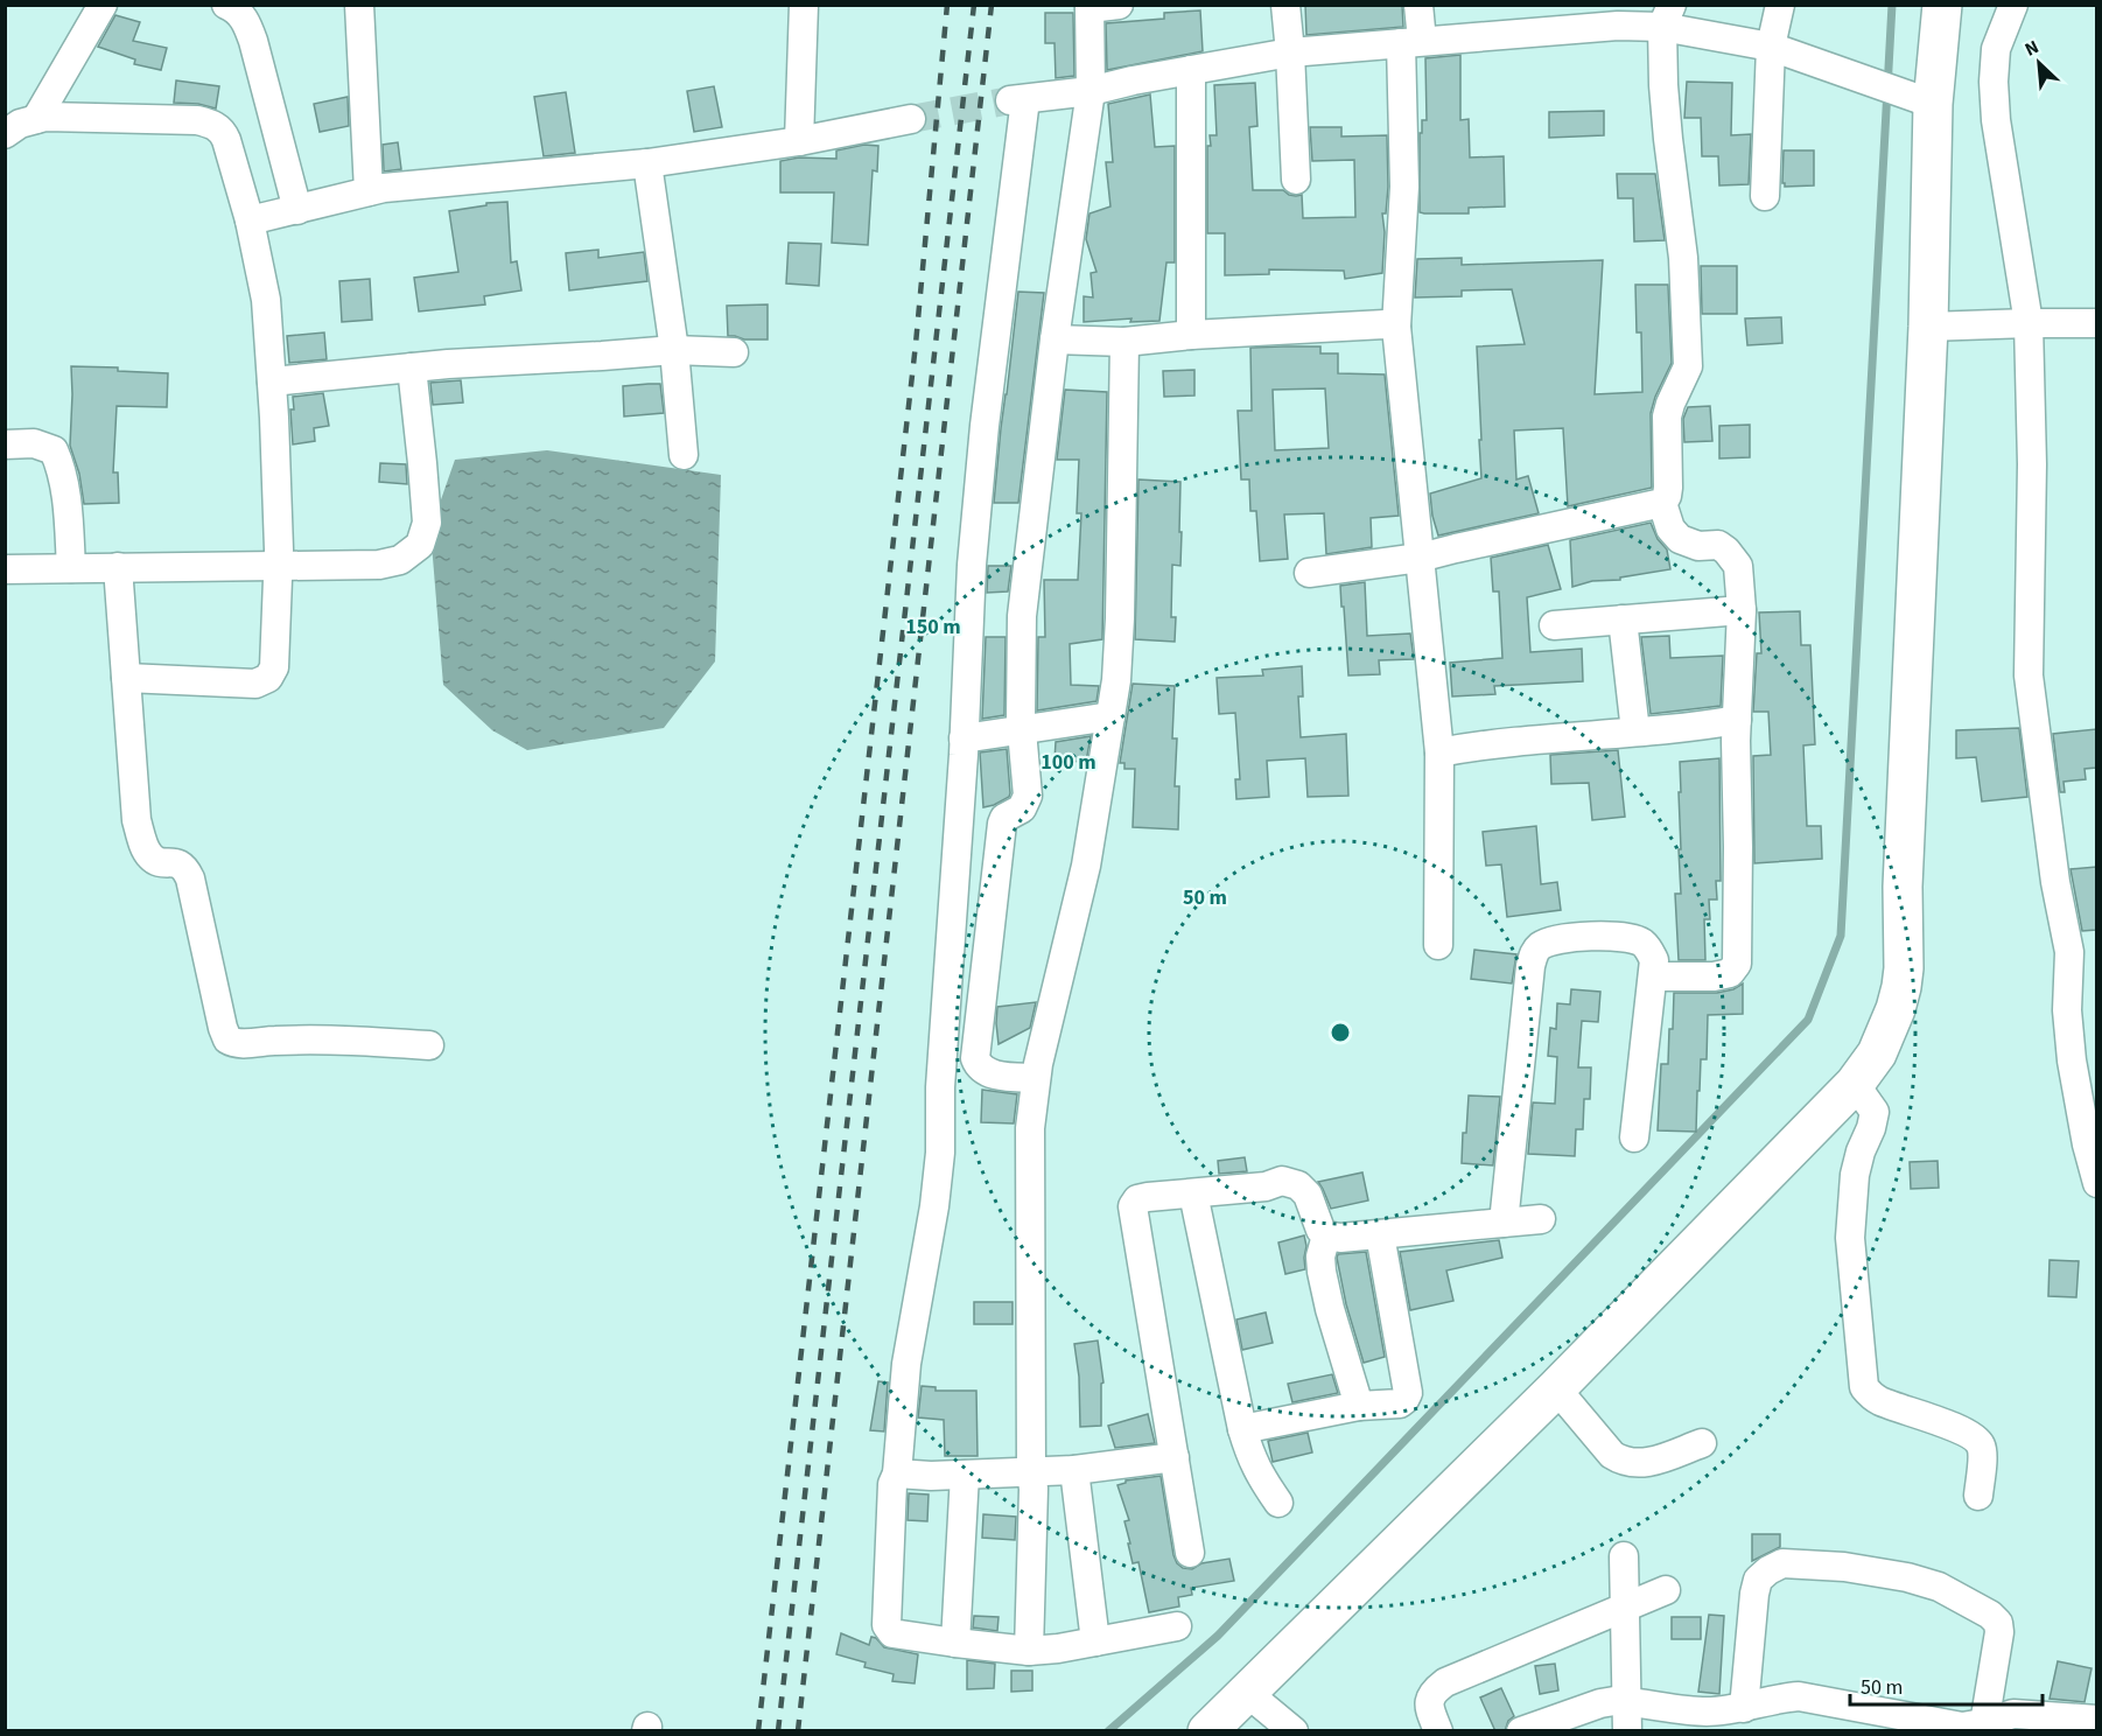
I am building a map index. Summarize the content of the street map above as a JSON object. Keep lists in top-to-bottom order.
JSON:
{
  "scale_bar": "50 m",
  "north": "top left",
  "rings": ["150 m", "100 m", "50 m"]
}
